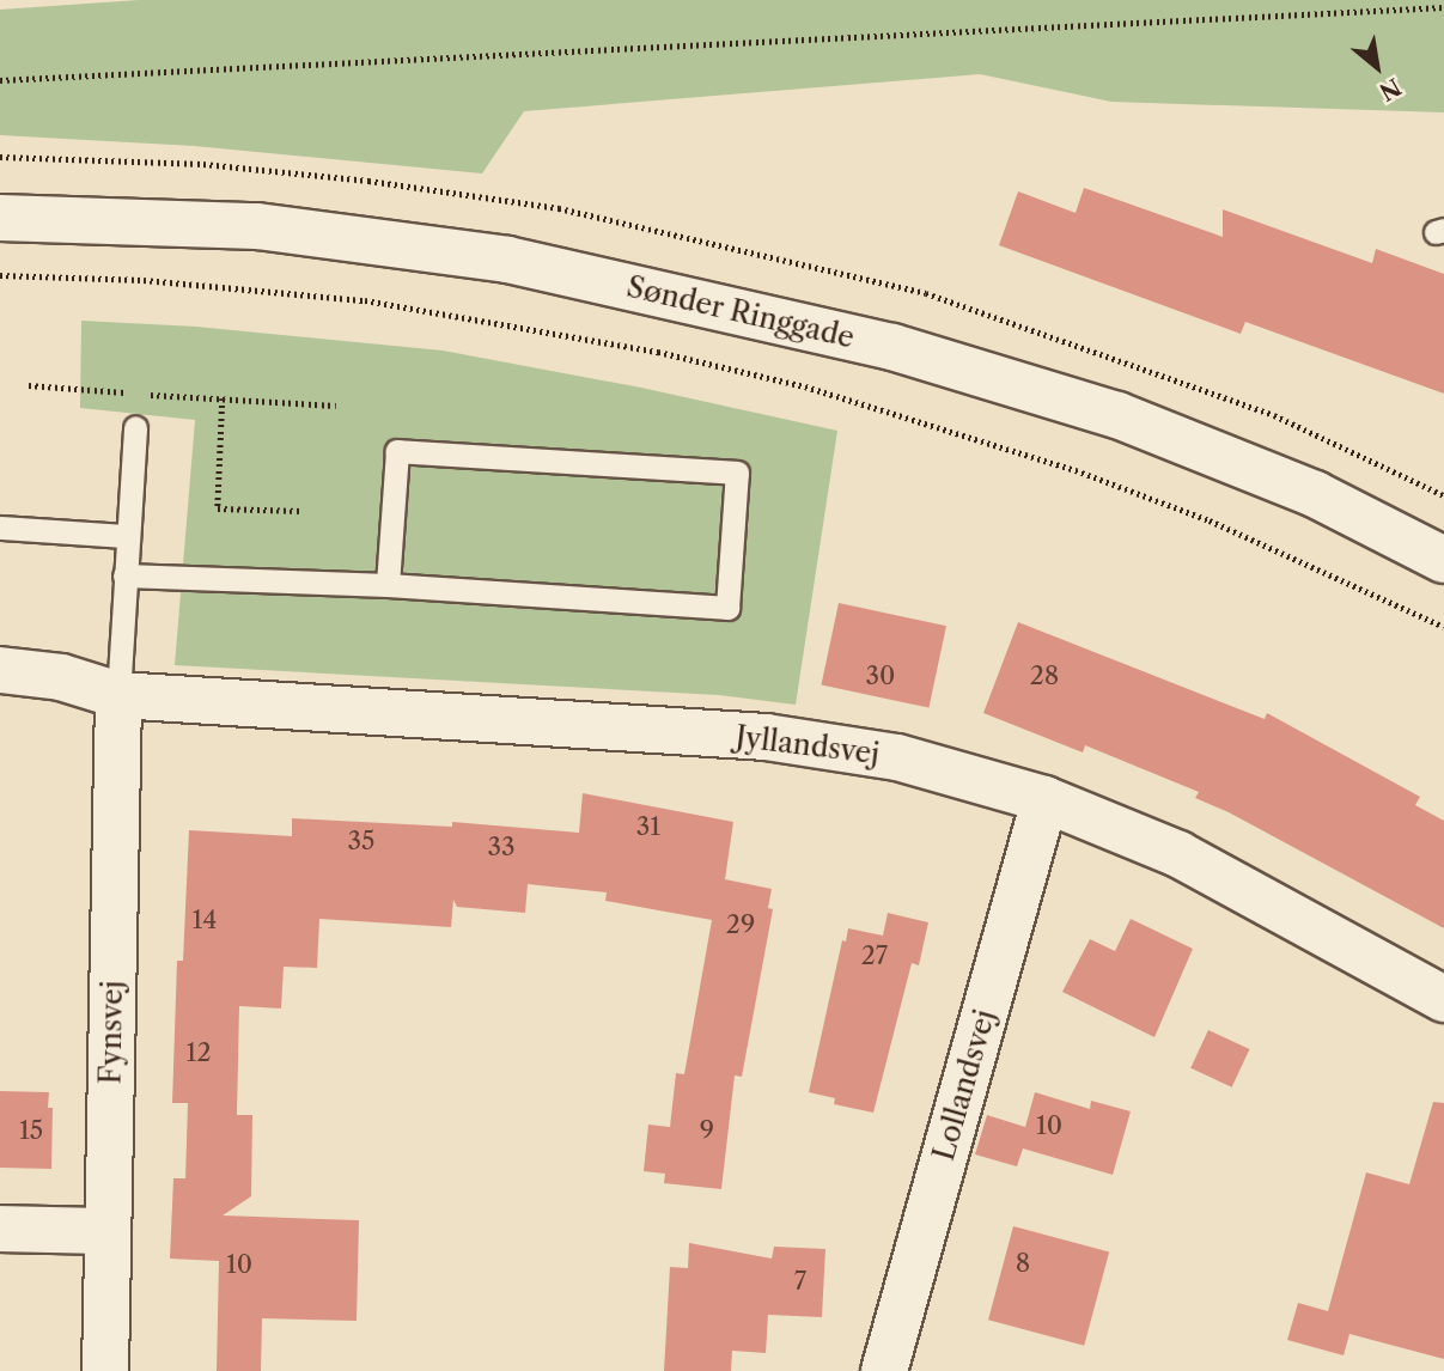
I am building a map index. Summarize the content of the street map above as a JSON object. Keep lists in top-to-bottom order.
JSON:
{
  "streets": {
    "street": [
      "Sønder Ringgade",
      "Jyllandsvej",
      "Fynsvej",
      "Lollandsvej"
    ]
  },
  "crossings": [
    ["Jyllandsvej", "Fynsvej"],
    ["Jyllandsvej", "Lollandsvej"]
  ],
  "house_numbers": [
    "30",
    "28",
    "31",
    "35",
    "33",
    "14",
    "29",
    "27",
    "12",
    "10",
    "15",
    "9",
    "8",
    "10",
    "7"
  ],
  "north": "bottom right"
}
